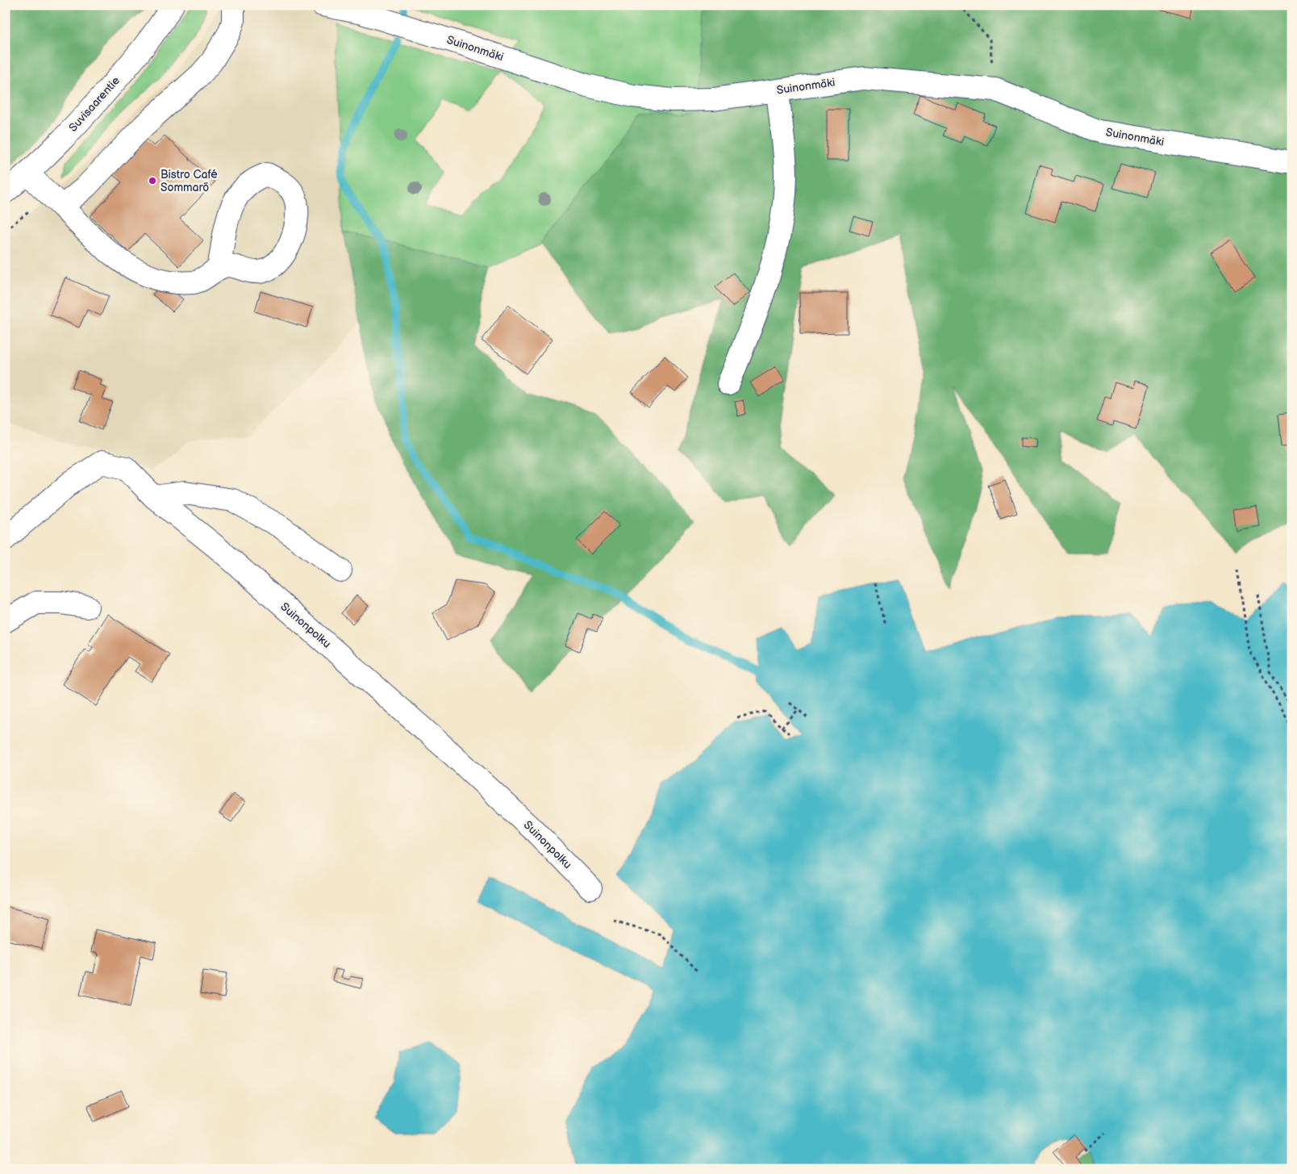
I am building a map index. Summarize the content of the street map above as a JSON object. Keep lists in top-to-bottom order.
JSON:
{
  "streets": {
    "street": ["Suinonmäki", "Suvisaarentie", "Suinonpolku"]
  },
  "places": ["Bistro Café Sommarö"]
}
